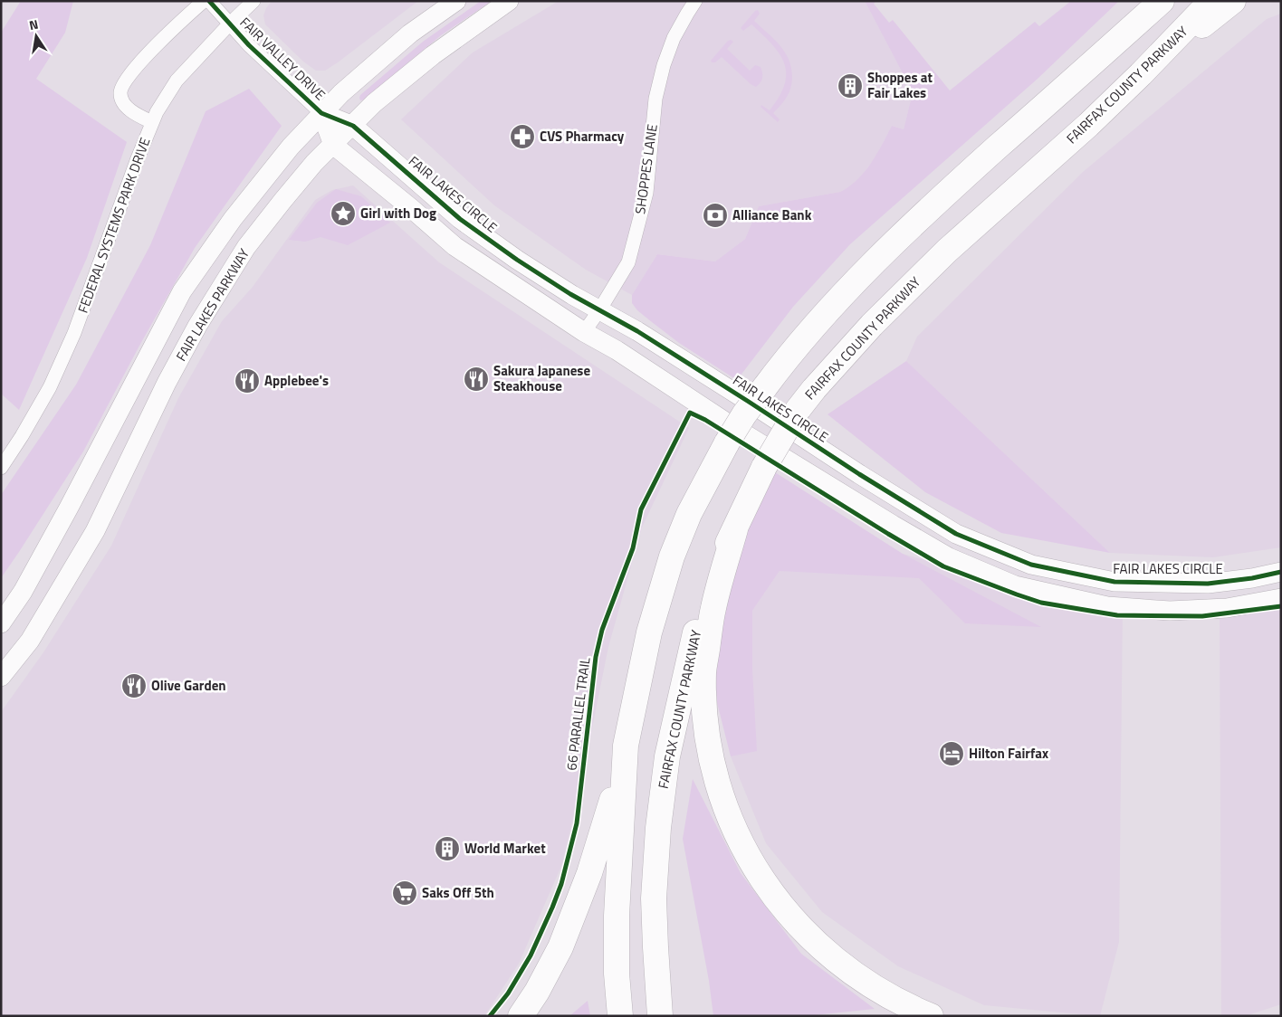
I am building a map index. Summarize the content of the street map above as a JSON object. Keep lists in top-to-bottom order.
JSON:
{
  "streets": {
    "highway": ["FAIRFAX COUNTY PARKWAY"],
    "street": [
      "FAIR VALLEY DRIVE",
      "SHOPPES LANE",
      "FAIR LAKES CIRCLE",
      "FEDERAL SYSTEMS PARK DRIVE",
      "FAIR LAKES PARKWAY"
    ],
    "cycle path": ["66 PARALLEL TRAIL"]
  },
  "crossings": [
    ["FAIR VALLEY DRIVE", "FAIR LAKES CIRCLE"],
    ["FAIR VALLEY DRIVE", "FEDERAL SYSTEMS PARK DRIVE"],
    ["SHOPPES LANE", "FAIR LAKES CIRCLE"],
    ["FAIR LAKES CIRCLE", "FAIR LAKES PARKWAY"]
  ],
  "places": {
    "building": ["Shoppes at Fair Lakes", "World Market"],
    "pharmacy": ["CVS Pharmacy"],
    "place": ["Girl with Dog"],
    "bank": ["Alliance Bank"],
    "restaurant": ["Sakura Japanese Steakhouse", "Applebee's", "Olive Garden"],
    "hotel": ["Hilton Fairfax"],
    "supermarket": ["Saks Off 5th"]
  },
  "north": "top"
}
